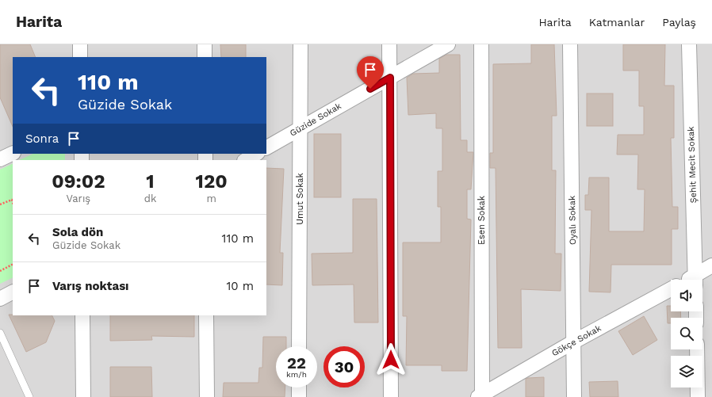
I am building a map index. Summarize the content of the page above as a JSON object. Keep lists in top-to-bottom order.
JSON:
{
  "streets": {
    "street": [
      "Güzide Sokak",
      "Şehit Mecit Sokak",
      "Umut Sokak",
      "Esen Sokak",
      "Oyalı Sokak",
      "Gökçe Sokak"
    ]
  },
  "crossings": [
    ["Güzide Sokak", "Umut Sokak"],
    ["Esen Sokak", "Gökçe Sokak"],
    ["Oyalı Sokak", "Gökçe Sokak"]
  ],
  "page": {
    "header": "Harita",
    "nav": ["Harita", "Katmanlar", "Paylaş"],
    "turn": ["110 m", "Güzide Sokak"],
    "then": "Sonra",
    "eta": [
      "09:02",
      "Varış",
      "1",
      "dk",
      "120",
      "m"
    ],
    "list": [
      {
        "name": "Sola dön",
        "note": "Güzide Sokak",
        "value": "110 m"
      },
      {
        "name": "Varış noktası",
        "value": "10 m"
      }
    ],
    "speed": "22 km/h",
    "limit": "30"
  }
}
